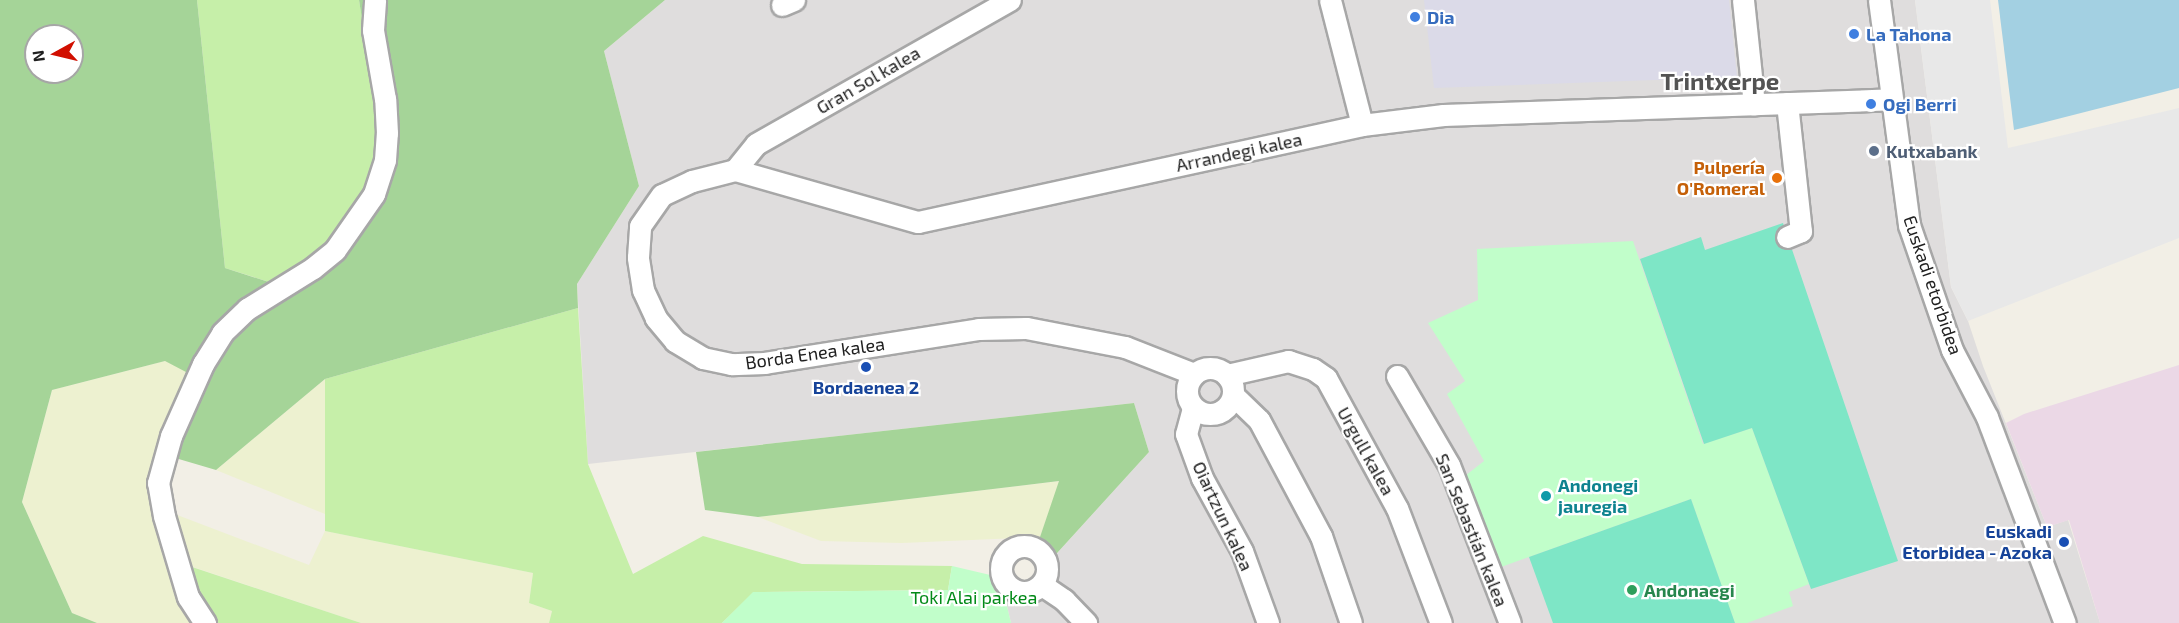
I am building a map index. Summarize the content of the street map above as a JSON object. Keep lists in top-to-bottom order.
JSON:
{
  "streets": {
    "street": [
      "Gran Sol kalea",
      "Arrandegi kalea",
      "Euskadi etorbidea",
      "Borda Enea kalea",
      "Urgull kalea",
      "Oiartzun kalea",
      "San Sebastián kalea"
    ]
  },
  "crossings": [
    ["Gran Sol kalea", "Arrandegi kalea"],
    ["Gran Sol kalea", "Borda Enea kalea"],
    ["Arrandegi kalea", "Euskadi etorbidea"],
    ["Arrandegi kalea", "Borda Enea kalea"],
    ["Borda Enea kalea", "Urgull kalea"],
    ["Borda Enea kalea", "Oiartzun kalea"],
    ["Urgull kalea", "Oiartzun kalea"]
  ],
  "districts": ["Trintxerpe"],
  "parks": ["Toki Alai parkea"],
  "places": [
    "Dia",
    "La Tahona",
    "Ogi Berri",
    "Kutxabank",
    "Pulpería O'Romeral",
    "Bordaenea 2",
    "Andonegi jauregia",
    "Euskadi Etorbidea - Azoka",
    "Andonaegi"
  ],
  "north": "left"
}
